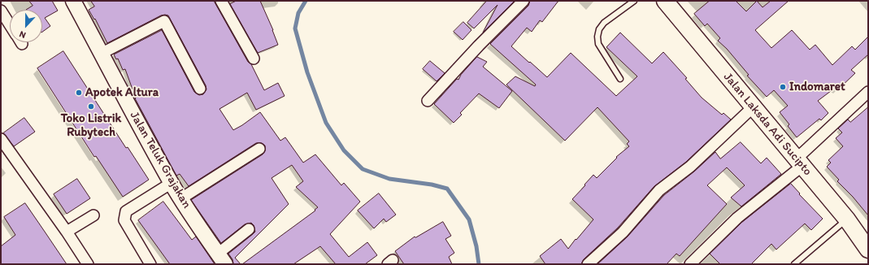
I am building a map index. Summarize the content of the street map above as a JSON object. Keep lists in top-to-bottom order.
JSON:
{
  "streets": {
    "main road": ["Jalan Laksda Adi Sucipto"],
    "street": ["Jalan Teluk Grajakan"]
  },
  "places": ["Indomaret", "Apotek Altura", "Toko Listrik Rubytech"],
  "north": "bottom"
}
